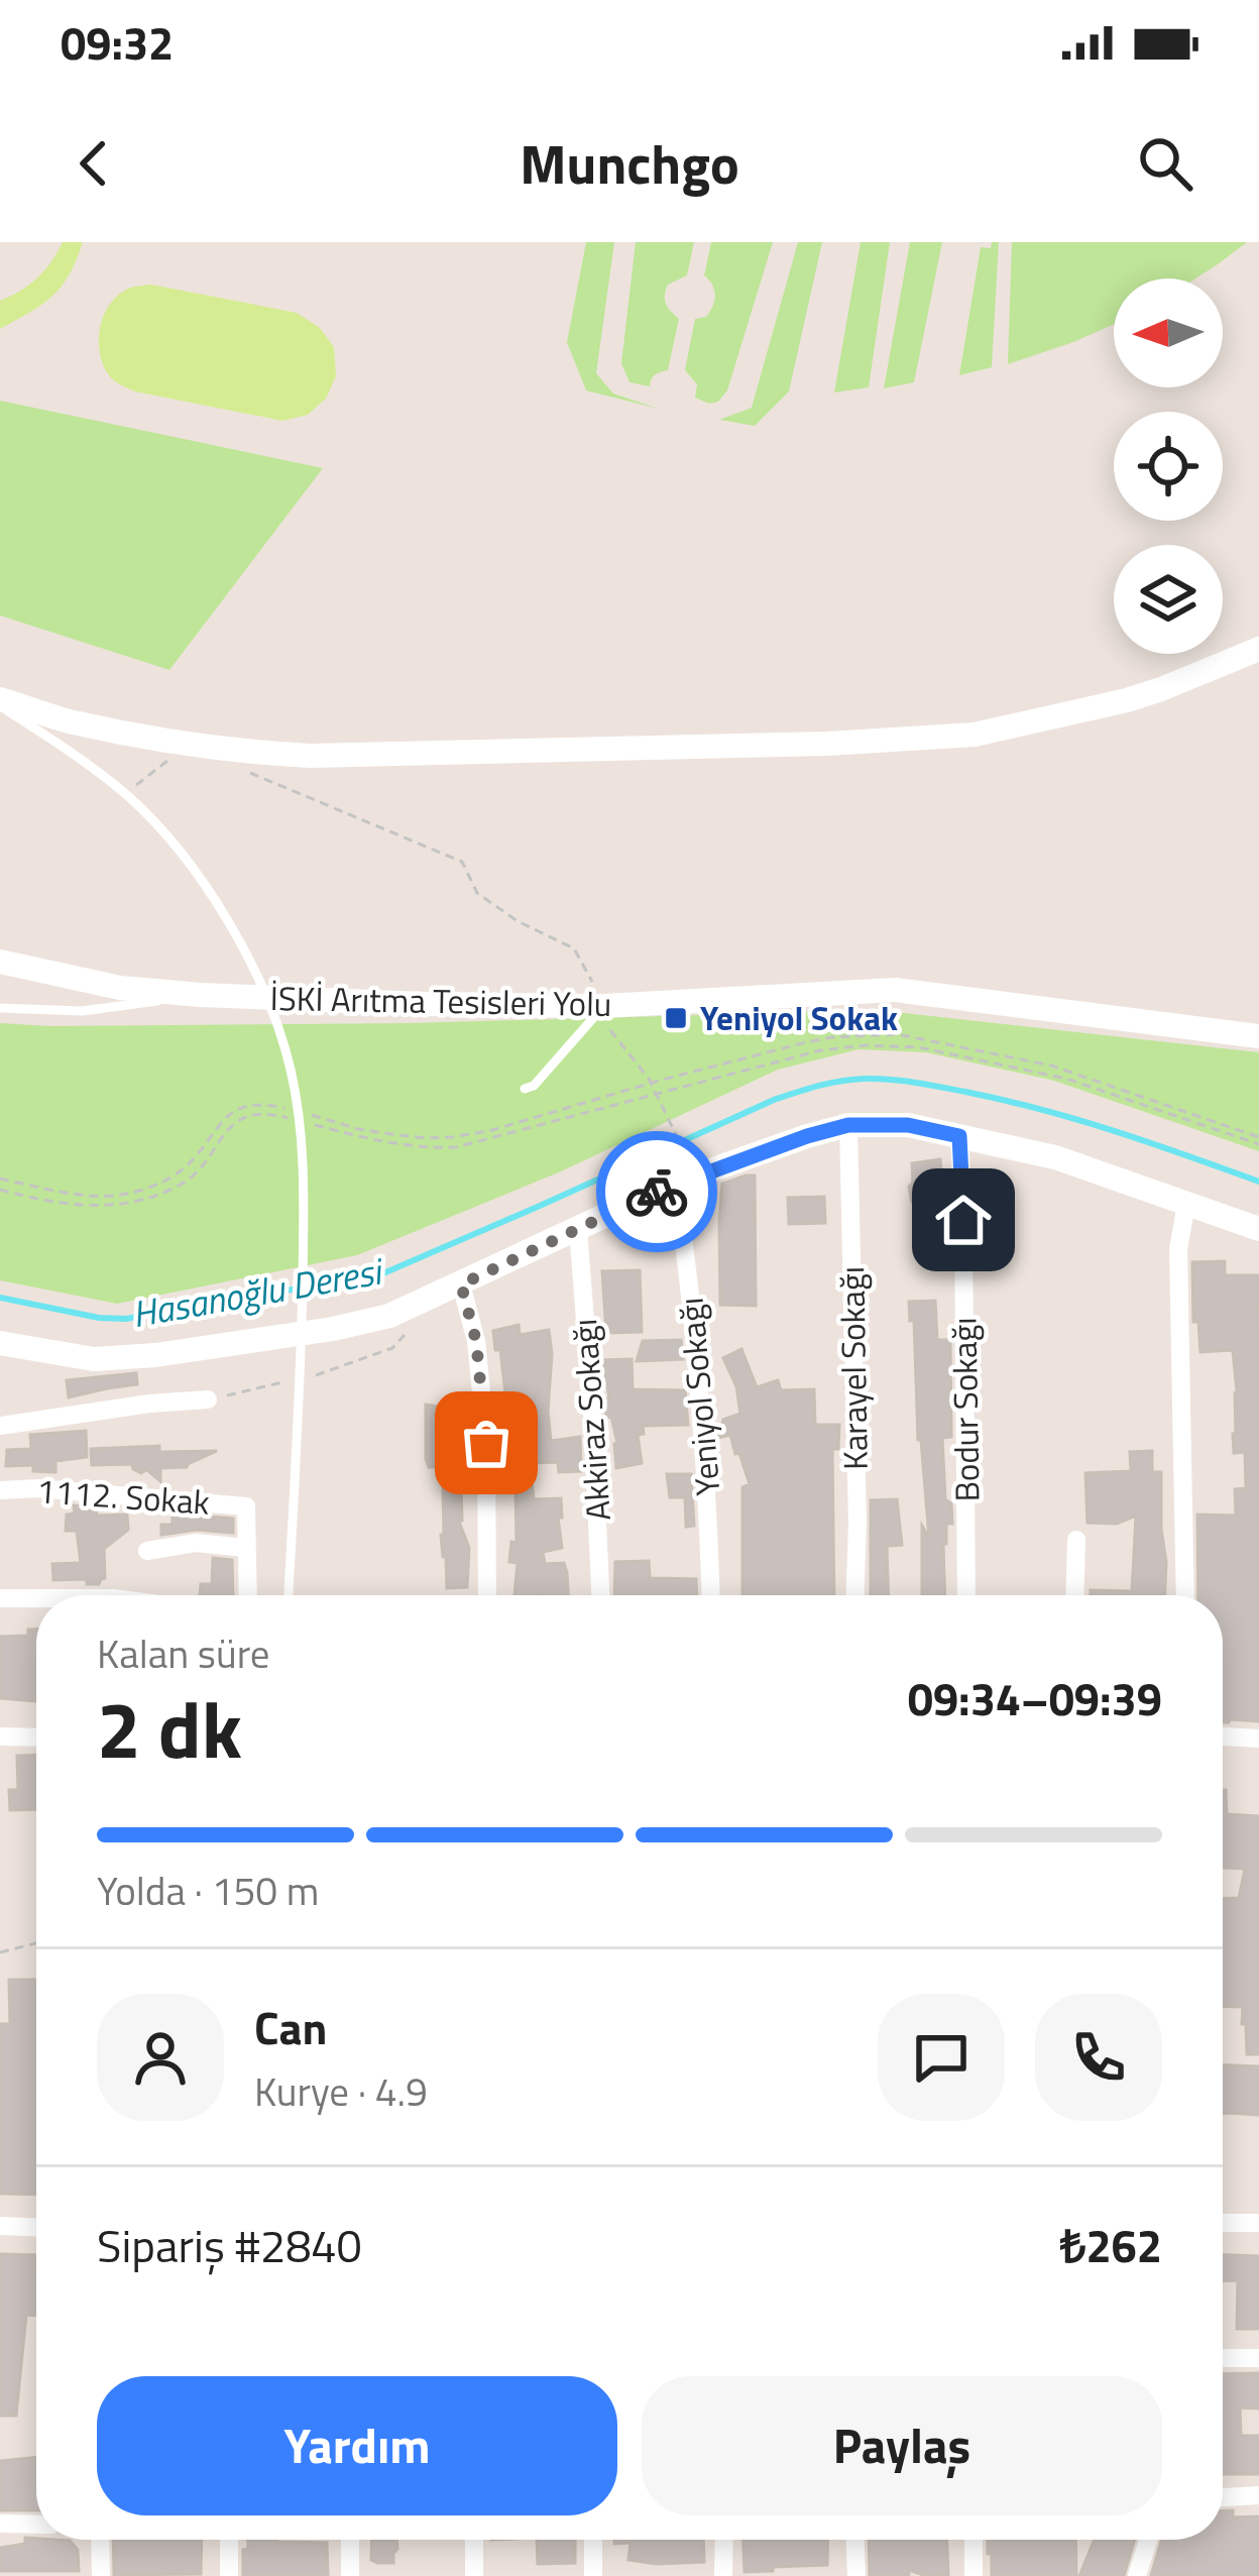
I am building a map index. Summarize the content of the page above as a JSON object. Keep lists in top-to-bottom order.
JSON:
{
  "streets": {
    "street": [
      "İSKİ Arıtma Tesisleri Yolu",
      "Karayel Sokağı",
      "Yeniyol Sokağı",
      "Bodur Sokağı",
      "Akkiraz Sokağı",
      "1112. Sokak"
    ]
  },
  "water": ["Hasanoğlu Deresi"],
  "places": {
    "transit": ["Yeniyol Sokak"]
  },
  "north": "left",
  "page": {
    "status": "09:32",
    "header": "Munchgo",
    "heading": ["2 dk", "Kalan süre", "09:34–09:39"],
    "panel": [
      "Can",
      "Kurye · 4.9",
      "Sipariş #2840",
      "₺262"
    ],
    "bar": "Yolda · 150 m",
    "buttons": ["Yardım", "Paylaş"]
  }
}
